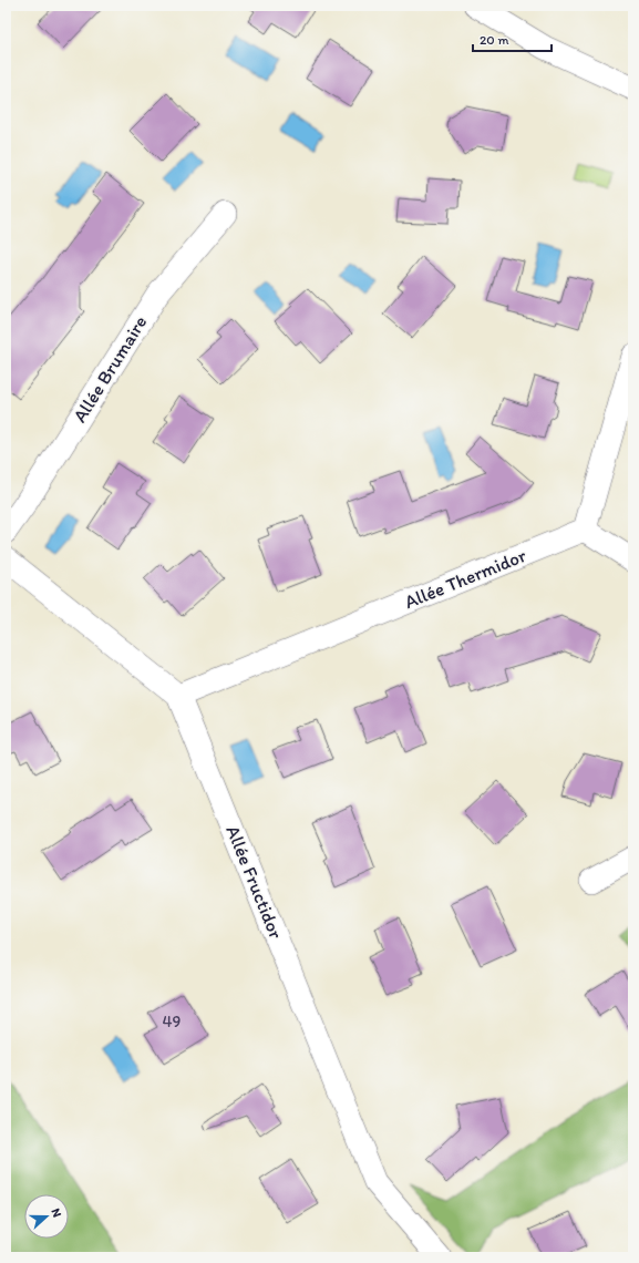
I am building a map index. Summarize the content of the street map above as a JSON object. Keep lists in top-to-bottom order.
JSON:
{
  "streets": {
    "street": ["Allée Brumaire", "Allée Thermidor", "Allée Fructidor"]
  },
  "crossings": [
    ["Allée Thermidor", "Allée Fructidor"]
  ],
  "house_numbers": ["49"],
  "scale_bar": "20 m",
  "north": "right"
}
